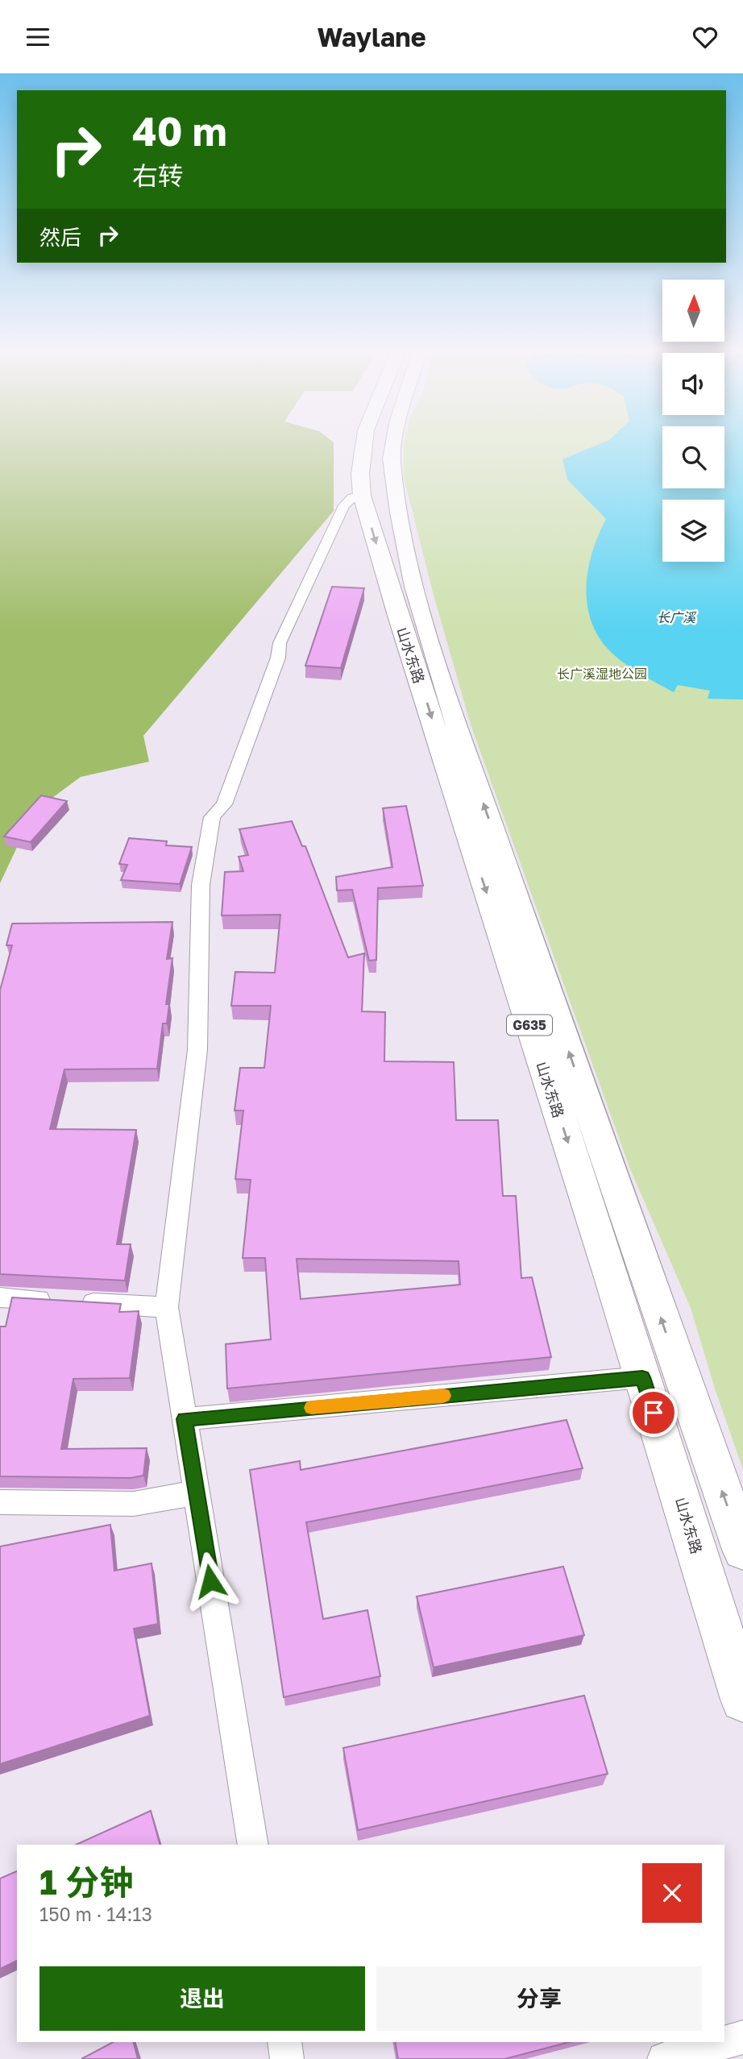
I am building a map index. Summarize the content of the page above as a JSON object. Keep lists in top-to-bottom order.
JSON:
{
  "streets": {
    "highway": ["山水东路", "G635"]
  },
  "water": ["长广溪"],
  "parks": ["长广溪湿地公园"],
  "north": "top",
  "page": {
    "header": "Waylane",
    "turn": ["40 m", "右转"],
    "then": "然后",
    "heading": ["1 分钟", "150 m · 14:13"],
    "buttons": ["退出", "分享"]
  }
}
